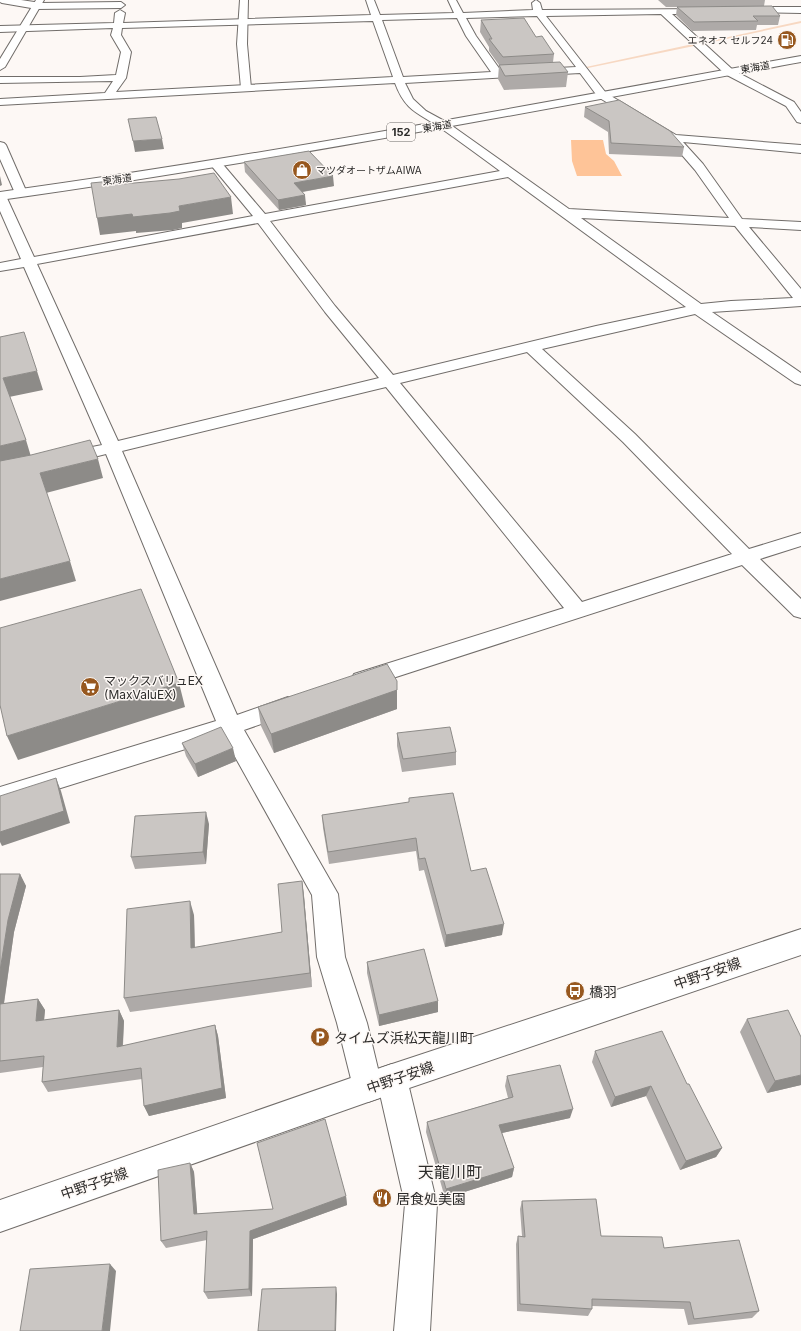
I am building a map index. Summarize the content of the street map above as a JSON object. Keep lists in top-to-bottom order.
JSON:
{
  "streets": {
    "main road": ["東海道", "152", "中野子安線"]
  },
  "districts": ["天龍川町"],
  "places": {
    "fuel station": ["エネオス セルフ24"],
    "shop": ["マツダオートザムAIWA"],
    "supermarket": ["マックスバリュEX (MaxValuEX)"],
    "bus stop": ["橋羽"],
    "parking": ["タイムズ浜松天龍川町"],
    "restaurant": ["居食処美園"]
  }
}
